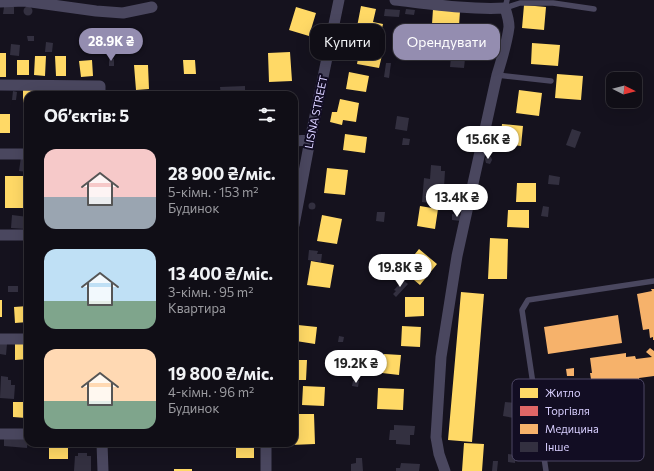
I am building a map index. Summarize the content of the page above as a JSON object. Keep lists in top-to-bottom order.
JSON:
{
  "streets": {
    "street": ["LISNA STREET"]
  },
  "legend": [
    "Житло",
    "Торгівля",
    "Медицина",
    "Інше"
  ],
  "north": "right",
  "page": {
    "chip": ["Купити", "Орендувати"],
    "price": [
      "28.9K ₴",
      "15.6K ₴",
      "13.4K ₴",
      "19.8K ₴",
      "19.2K ₴"
    ],
    "heading": "Об’єктів: 5",
    "list": [
      {
        "name": "28 900 ₴/міс.",
        "note": "5-кімн. · 153 m² · Будинок"
      },
      {
        "name": "13 400 ₴/міс.",
        "note": "3-кімн. · 95 m² · Квартира"
      },
      {
        "name": "19 800 ₴/міс.",
        "note": "4-кімн. · 96 m² · Будинок"
      }
    ]
  }
}
